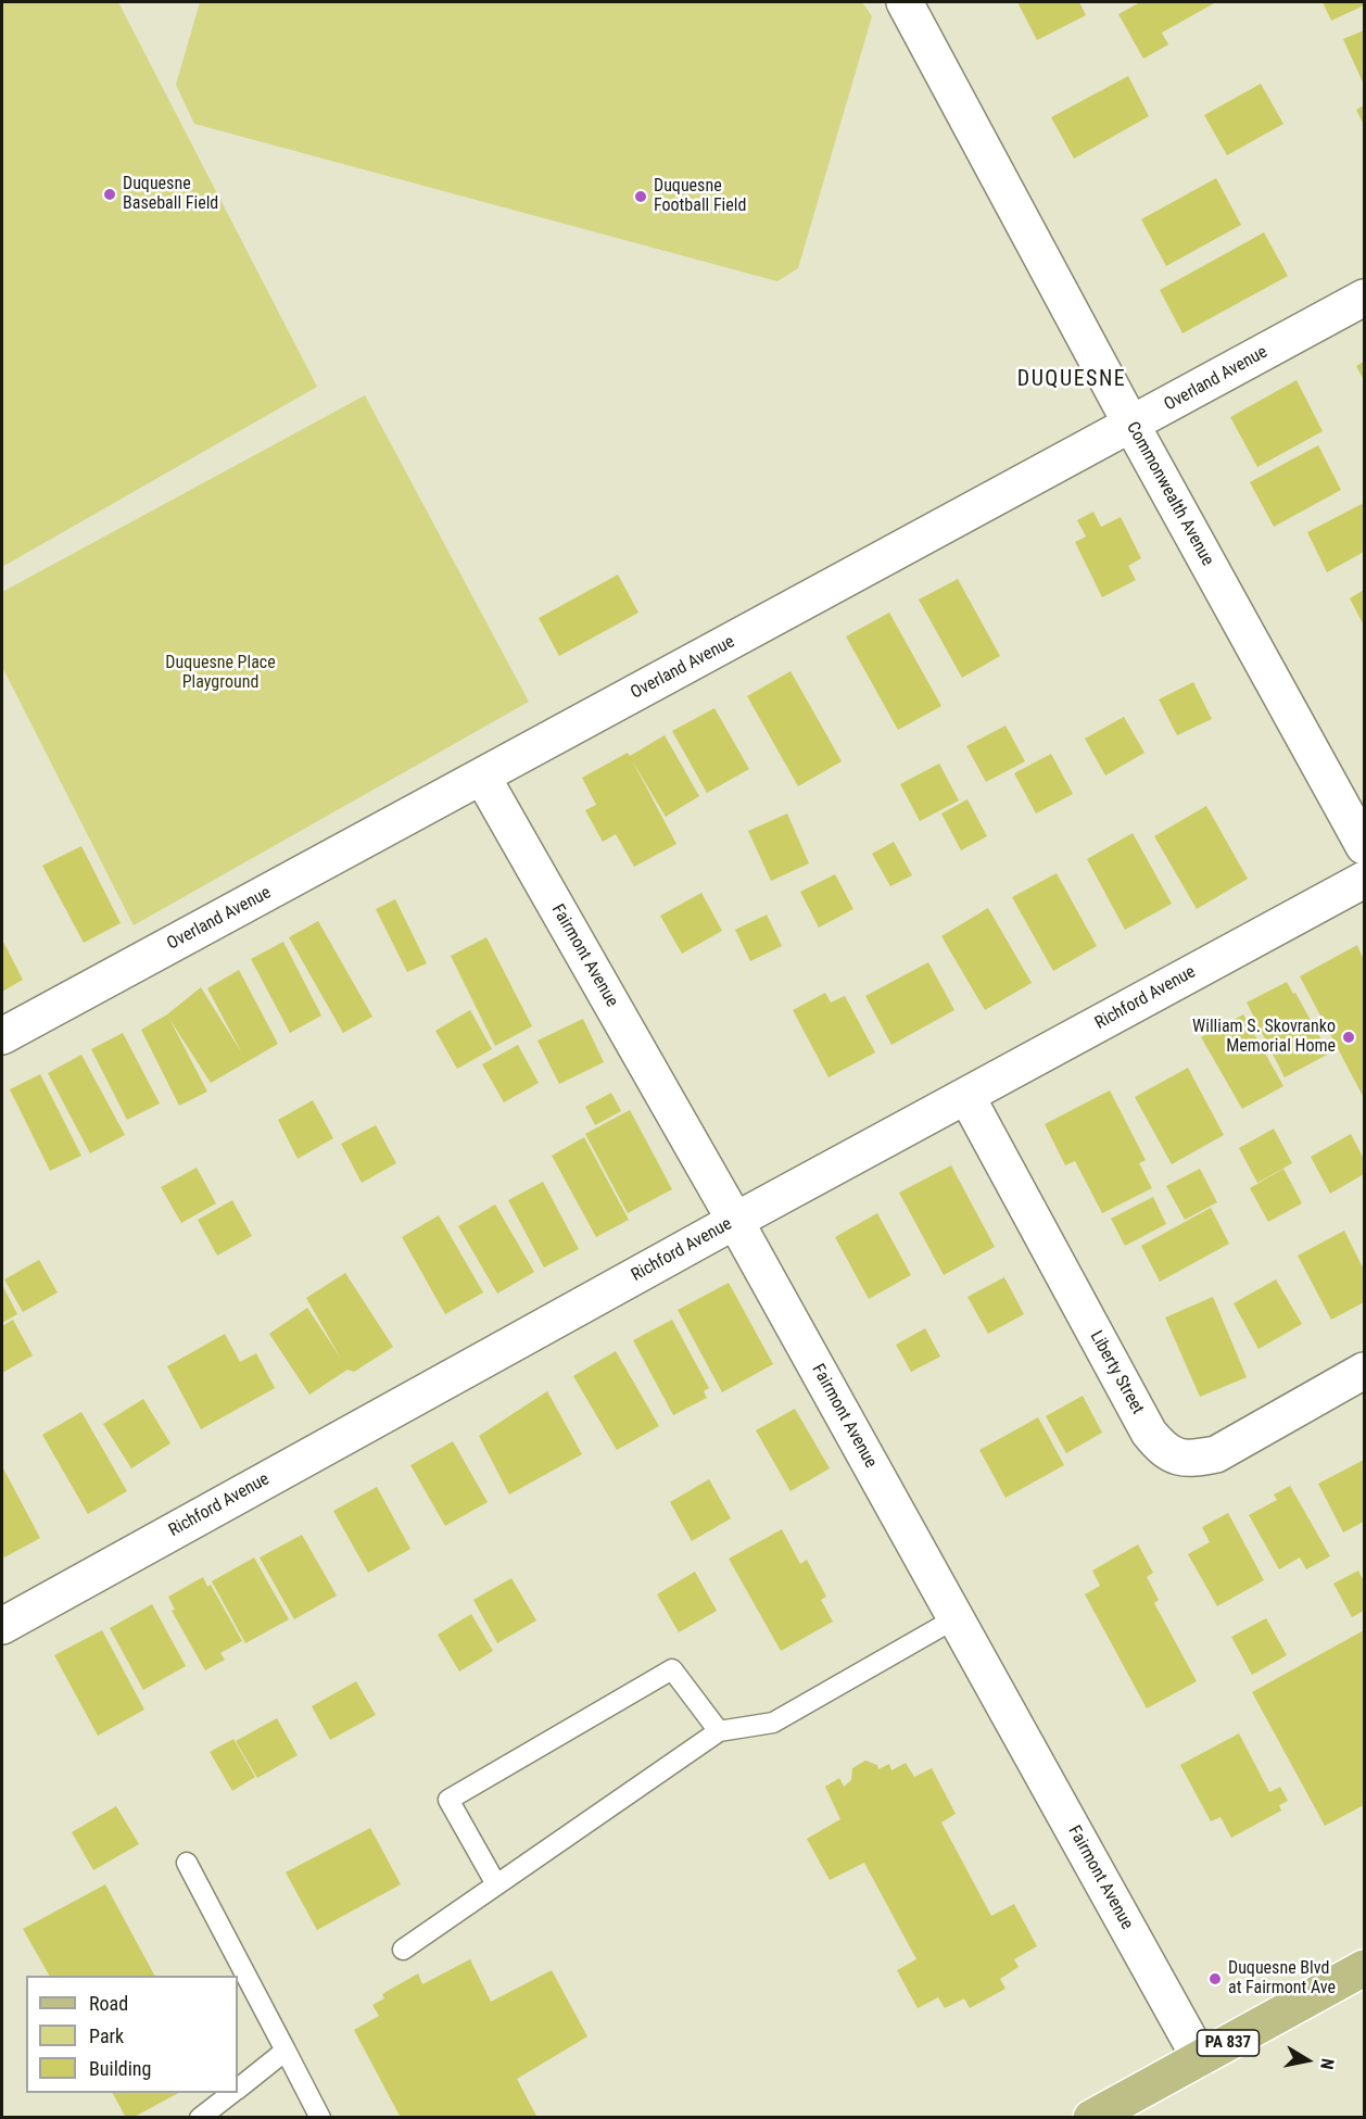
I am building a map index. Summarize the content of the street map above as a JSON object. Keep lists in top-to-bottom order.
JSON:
{
  "streets": {
    "main road": ["PA 837"],
    "street": [
      "Overland Avenue",
      "Commonwealth Avenue",
      "Fairmont Avenue",
      "Richford Avenue",
      "Liberty Street"
    ]
  },
  "crossings": [
    ["Overland Avenue", "Commonwealth Avenue"],
    ["Overland Avenue", "Fairmont Avenue"],
    ["Fairmont Avenue", "Richford Avenue"],
    ["Fairmont Avenue", "PA 837"],
    ["Richford Avenue", "Liberty Street"]
  ],
  "districts": ["DUQUESNE"],
  "parks": ["Duquesne Place Playground"],
  "places": [
    "Duquesne Baseball Field",
    "Duquesne Football Field",
    "William S. Skovranko Memorial Home",
    "Duquesne Blvd at Fairmont Ave"
  ],
  "legend": ["Road", "Park", "Building"],
  "north": "right"
}
